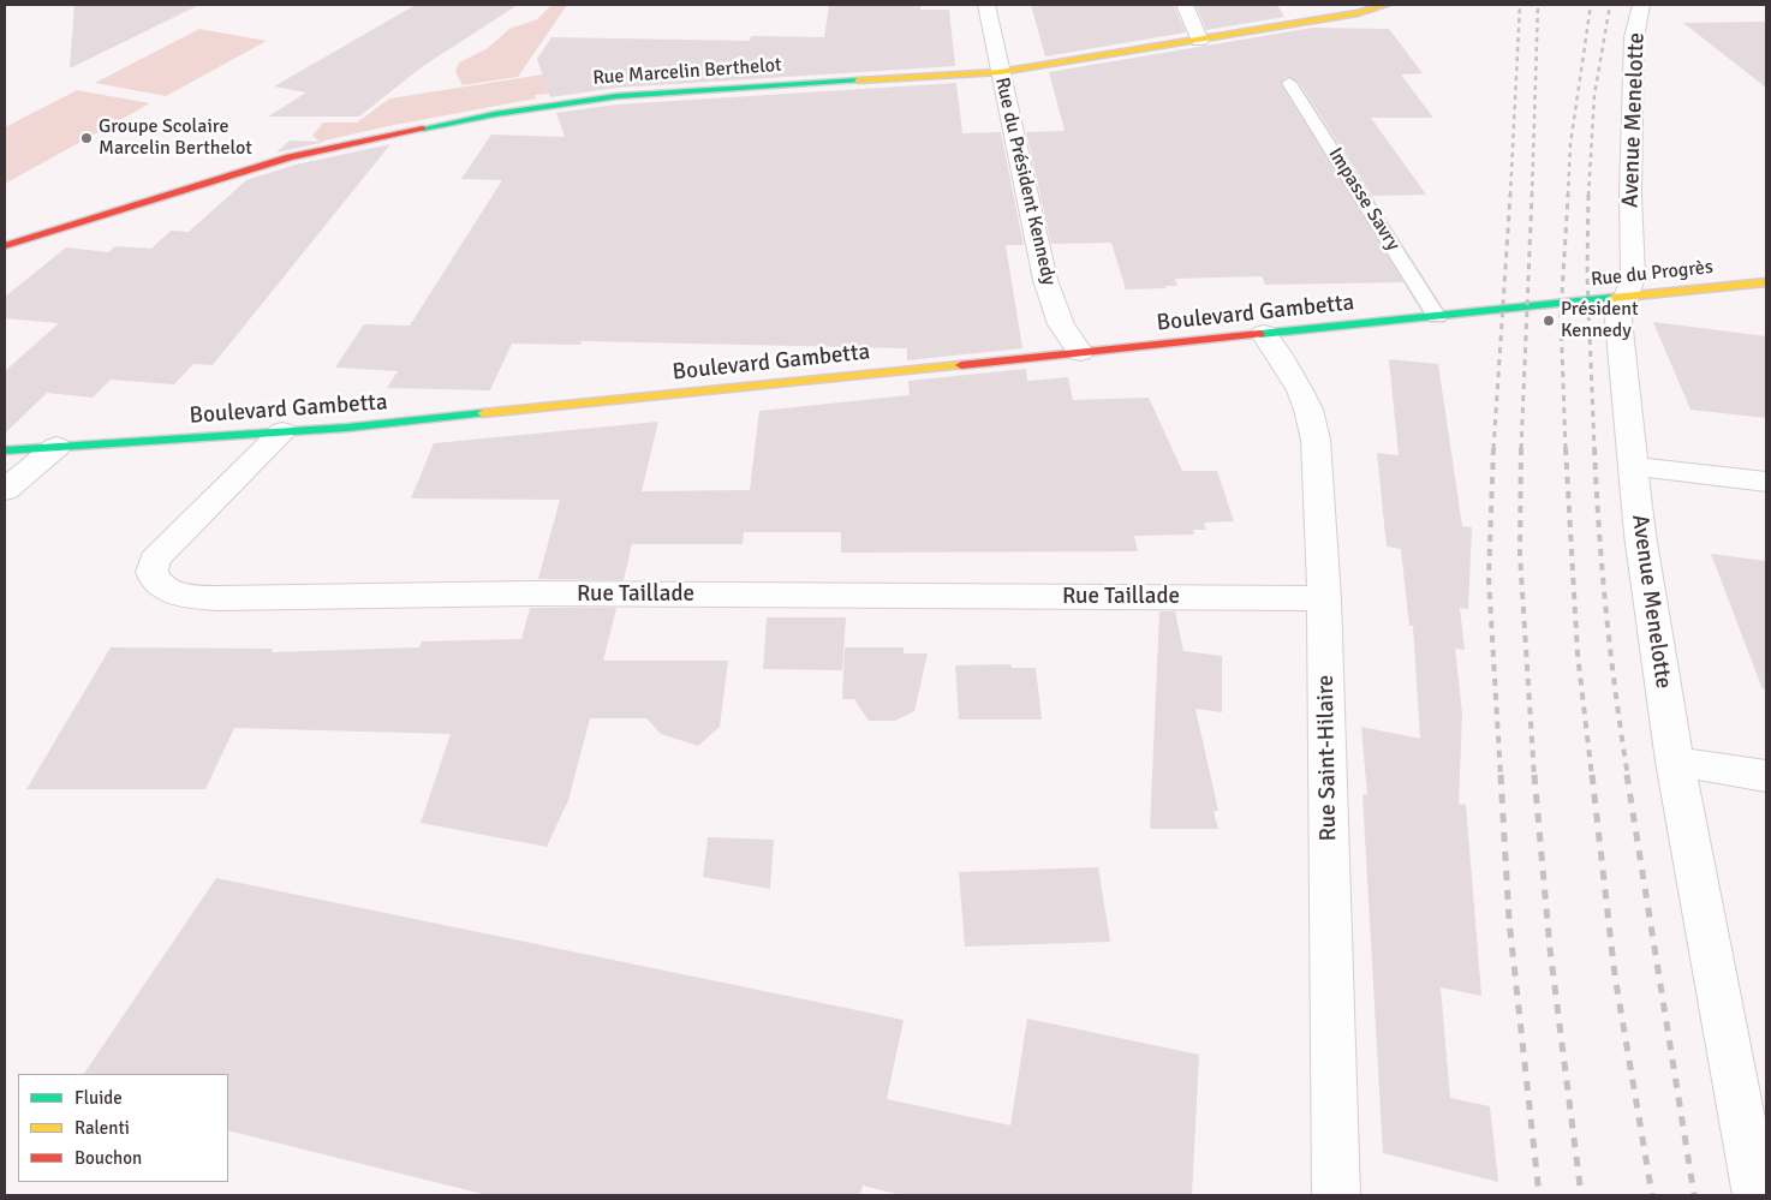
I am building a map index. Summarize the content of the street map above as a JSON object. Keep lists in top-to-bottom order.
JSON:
{
  "streets": {
    "street": [
      "Rue Marcelin Berthelot",
      "Avenue Menelotte",
      "Rue du Président Kennedy",
      "Rue du Progrès",
      "Boulevard Gambetta",
      "Rue Taillade",
      "Rue Saint-Hilaire"
    ],
    "lane": ["Impasse Savry"]
  },
  "crossings": [
    ["Rue Marcelin Berthelot", "Rue du Président Kennedy"],
    ["Avenue Menelotte", "Rue du Progrès"],
    ["Rue du Président Kennedy", "Boulevard Gambetta"],
    ["Impasse Savry", "Boulevard Gambetta"],
    ["Rue du Progrès", "Boulevard Gambetta"],
    ["Boulevard Gambetta", "Rue Taillade"],
    ["Boulevard Gambetta", "Rue Saint-Hilaire"],
    ["Rue Taillade", "Rue Saint-Hilaire"]
  ],
  "places": ["Groupe Scolaire Marcelin Berthelot", "Président Kennedy"],
  "legend": ["Fluide", "Ralenti", "Bouchon"]
}
